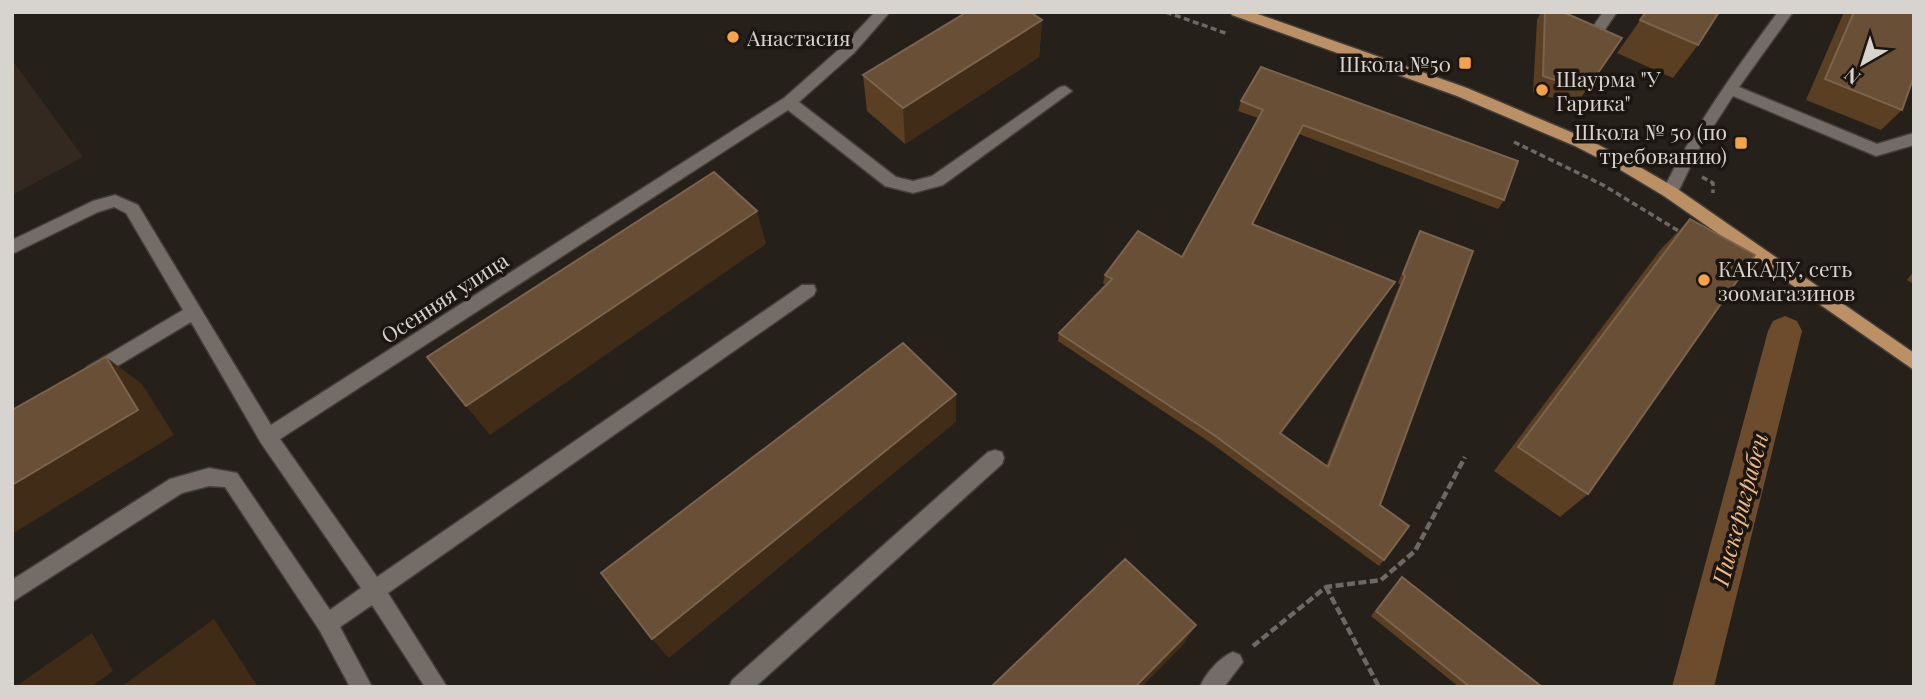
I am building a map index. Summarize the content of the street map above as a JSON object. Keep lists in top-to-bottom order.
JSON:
{
  "streets": {
    "street": ["Осенняя улица"]
  },
  "water": ["Пискериграбен"],
  "places": {
    "other": ["Анастасия", "Шаурма \"У Гарика\"", "КАКАДУ, сеть зоомагазинов"],
    "transit": ["Школа №50", "Школа № 50 (по требованию)"]
  },
  "north": "bottom left"
}
